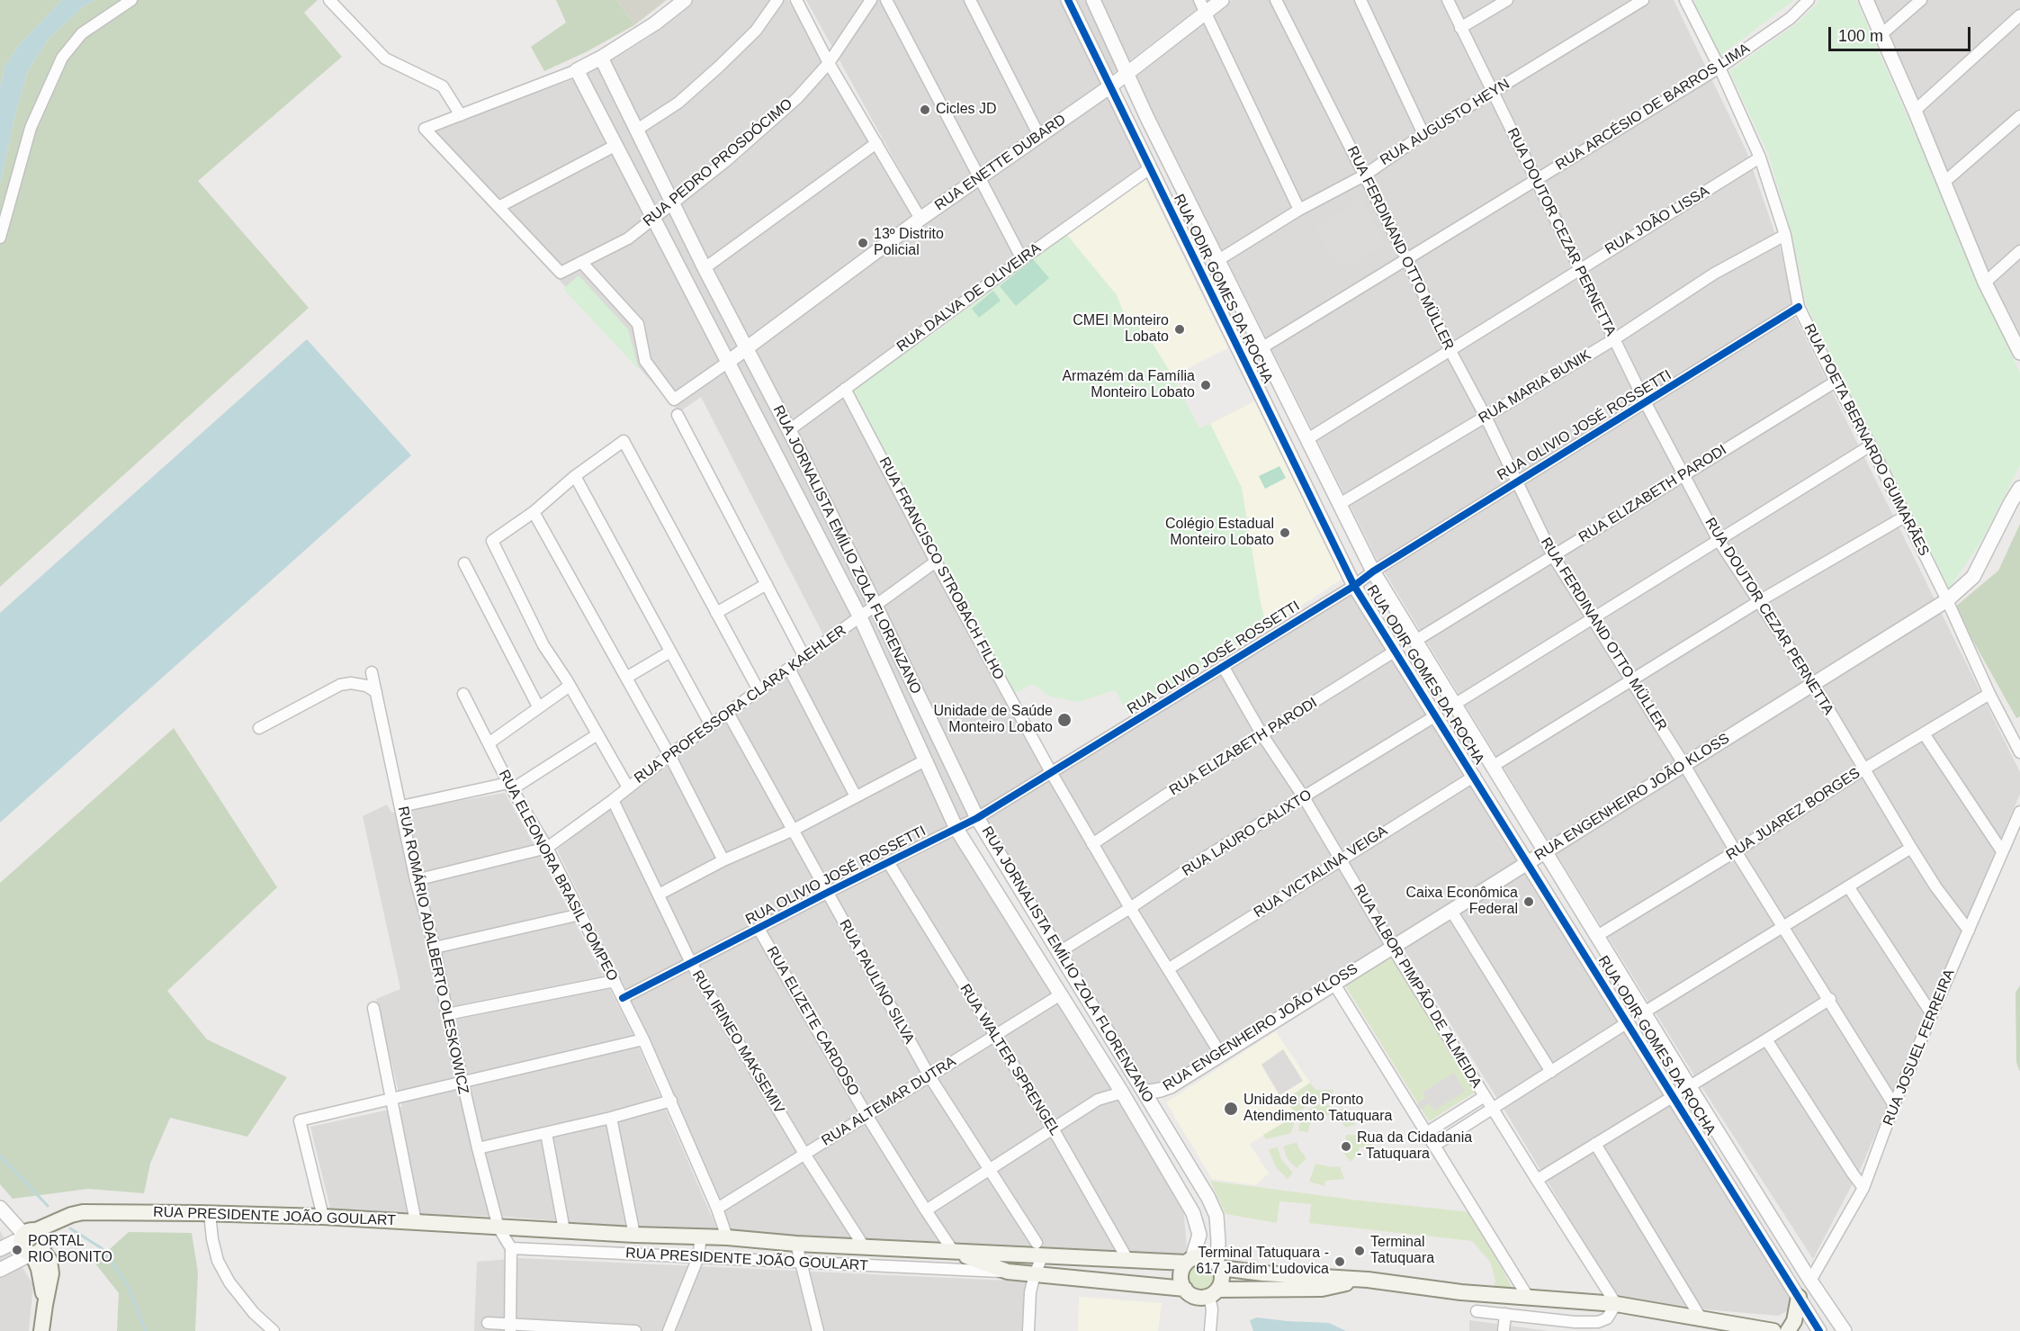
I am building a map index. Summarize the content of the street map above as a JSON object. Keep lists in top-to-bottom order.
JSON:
{
  "streets": {
    "main road": ["RUA PRESIDENTE JOÃO GOULART"],
    "street": [
      "RUA ARCÉSIO DE BARROS LIMA",
      "RUA AUGUSTO HEYN",
      "RUA PEDRO PROSDÓCIMO",
      "RUA ENETTE DUBARD",
      "RUA JOÃO LISSA",
      "RUA DOUTOR CEZAR PERNETTA",
      "RUA FERDINAND OTTO MÜLLER",
      "RUA ODIR GOMES DA ROCHA",
      "RUA DALVA DE OLIVEIRA",
      "RUA MARIA BUNIK",
      "RUA OLIVIO JOSÉ ROSSETTI",
      "RUA POETA BERNARDO GUIMARÃES",
      "RUA ELIZABETH PARODI",
      "RUA JORNALISTA EMÍLIO ZOLA FLORENZANO",
      "RUA FRANCISCO STROBACH FILHO",
      "RUA PROFESSORA CLARA KAEHLER",
      "RUA ENGENHEIRO JOÃO KLOSS",
      "RUA JUAREZ BORGES",
      "RUA LAURO CALIXTO",
      "RUA VICTALINA VEIGA",
      "RUA ELEONORA BRASIL POMPEO",
      "RUA ROMÁRIO ADALBERTO OLESKOWICZ",
      "RUA PAULINO SILVA",
      "RUA ALBOR PIMPÃO DE ALMEIDA",
      "RUA ELIZETE CARDOSO",
      "RUA IRINEO MAKSEMIV",
      "RUA JOSUEL FERREIRA",
      "RUA WALTER SPRENGEL",
      "RUA ALTEMAR DUTRA"
    ]
  },
  "crossings": [
    ["RUA ARCÉSIO DE BARROS LIMA", "RUA DOUTOR CEZAR PERNETTA"],
    ["RUA ARCÉSIO DE BARROS LIMA", "RUA FERDINAND OTTO MÜLLER"],
    ["RUA ARCÉSIO DE BARROS LIMA", "RUA ODIR GOMES DA ROCHA"],
    ["RUA ARCÉSIO DE BARROS LIMA", "RUA POETA BERNARDO GUIMARÃES"],
    ["RUA AUGUSTO HEYN", "RUA DOUTOR CEZAR PERNETTA"],
    ["RUA AUGUSTO HEYN", "RUA FERDINAND OTTO MÜLLER"],
    ["RUA AUGUSTO HEYN", "RUA ODIR GOMES DA ROCHA"],
    ["RUA PEDRO PROSDÓCIMO", "RUA ENETTE DUBARD"],
    ["RUA PEDRO PROSDÓCIMO", "RUA JORNALISTA EMÍLIO ZOLA FLORENZANO"],
    ["RUA ENETTE DUBARD", "RUA ODIR GOMES DA ROCHA"],
    ["RUA ENETTE DUBARD", "RUA JORNALISTA EMÍLIO ZOLA FLORENZANO"],
    ["RUA JOÃO LISSA", "RUA DOUTOR CEZAR PERNETTA"],
    ["RUA JOÃO LISSA", "RUA FERDINAND OTTO MÜLLER"],
    ["RUA JOÃO LISSA", "RUA ODIR GOMES DA ROCHA"],
    ["RUA JOÃO LISSA", "RUA POETA BERNARDO GUIMARÃES"],
    ["RUA DOUTOR CEZAR PERNETTA", "RUA MARIA BUNIK"],
    ["RUA DOUTOR CEZAR PERNETTA", "RUA OLIVIO JOSÉ ROSSETTI"],
    ["RUA DOUTOR CEZAR PERNETTA", "RUA ELIZABETH PARODI"],
    ["RUA DOUTOR CEZAR PERNETTA", "RUA ENGENHEIRO JOÃO KLOSS"],
    ["RUA DOUTOR CEZAR PERNETTA", "RUA JUAREZ BORGES"],
    ["RUA DOUTOR CEZAR PERNETTA", "RUA JOSUEL FERREIRA"],
    ["RUA FERDINAND OTTO MÜLLER", "RUA MARIA BUNIK"],
    ["RUA FERDINAND OTTO MÜLLER", "RUA OLIVIO JOSÉ ROSSETTI"],
    ["RUA FERDINAND OTTO MÜLLER", "RUA ELIZABETH PARODI"],
    ["RUA FERDINAND OTTO MÜLLER", "RUA ENGENHEIRO JOÃO KLOSS"],
    ["RUA FERDINAND OTTO MÜLLER", "RUA JUAREZ BORGES"],
    ["RUA FERDINAND OTTO MÜLLER", "RUA JOSUEL FERREIRA"],
    ["RUA ODIR GOMES DA ROCHA", "RUA DALVA DE OLIVEIRA"],
    ["RUA ODIR GOMES DA ROCHA", "RUA MARIA BUNIK"],
    ["RUA ODIR GOMES DA ROCHA", "RUA OLIVIO JOSÉ ROSSETTI"],
    ["RUA ODIR GOMES DA ROCHA", "RUA ELIZABETH PARODI"],
    ["RUA ODIR GOMES DA ROCHA", "RUA ENGENHEIRO JOÃO KLOSS"],
    ["RUA ODIR GOMES DA ROCHA", "RUA JUAREZ BORGES"],
    ["RUA ODIR GOMES DA ROCHA", "RUA LAURO CALIXTO"],
    ["RUA ODIR GOMES DA ROCHA", "RUA VICTALINA VEIGA"],
    ["RUA ODIR GOMES DA ROCHA", "RUA JOSUEL FERREIRA"],
    ["RUA DALVA DE OLIVEIRA", "RUA JORNALISTA EMÍLIO ZOLA FLORENZANO"],
    ["RUA DALVA DE OLIVEIRA", "RUA FRANCISCO STROBACH FILHO"],
    ["RUA MARIA BUNIK", "RUA POETA BERNARDO GUIMARÃES"],
    ["RUA OLIVIO JOSÉ ROSSETTI", "RUA POETA BERNARDO GUIMARÃES"],
    ["RUA OLIVIO JOSÉ ROSSETTI", "RUA JORNALISTA EMÍLIO ZOLA FLORENZANO"],
    ["RUA OLIVIO JOSÉ ROSSETTI", "RUA FRANCISCO STROBACH FILHO"],
    ["RUA OLIVIO JOSÉ ROSSETTI", "RUA ELEONORA BRASIL POMPEO"],
    ["RUA OLIVIO JOSÉ ROSSETTI", "RUA PAULINO SILVA"],
    ["RUA OLIVIO JOSÉ ROSSETTI", "RUA ALBOR PIMPÃO DE ALMEIDA"],
    ["RUA OLIVIO JOSÉ ROSSETTI", "RUA ELIZETE CARDOSO"],
    ["RUA OLIVIO JOSÉ ROSSETTI", "RUA IRINEO MAKSEMIV"],
    ["RUA OLIVIO JOSÉ ROSSETTI", "RUA WALTER SPRENGEL"],
    ["RUA POETA BERNARDO GUIMARÃES", "RUA ELIZABETH PARODI"],
    ["RUA POETA BERNARDO GUIMARÃES", "RUA ENGENHEIRO JOÃO KLOSS"],
    ["RUA POETA BERNARDO GUIMARÃES", "RUA JUAREZ BORGES"],
    ["RUA ELIZABETH PARODI", "RUA FRANCISCO STROBACH FILHO"],
    ["RUA ELIZABETH PARODI", "RUA ALBOR PIMPÃO DE ALMEIDA"],
    ["RUA JORNALISTA EMÍLIO ZOLA FLORENZANO", "RUA PROFESSORA CLARA KAEHLER"],
    ["RUA JORNALISTA EMÍLIO ZOLA FLORENZANO", "RUA ENGENHEIRO JOÃO KLOSS"],
    ["RUA JORNALISTA EMÍLIO ZOLA FLORENZANO", "RUA LAURO CALIXTO"],
    ["RUA JORNALISTA EMÍLIO ZOLA FLORENZANO", "RUA ALTEMAR DUTRA"],
    ["RUA JORNALISTA EMÍLIO ZOLA FLORENZANO", "RUA PRESIDENTE JOÃO GOULART"],
    ["RUA FRANCISCO STROBACH FILHO", "RUA PROFESSORA CLARA KAEHLER"],
    ["RUA FRANCISCO STROBACH FILHO", "RUA ENGENHEIRO JOÃO KLOSS"],
    ["RUA FRANCISCO STROBACH FILHO", "RUA LAURO CALIXTO"],
    ["RUA FRANCISCO STROBACH FILHO", "RUA VICTALINA VEIGA"],
    ["RUA PROFESSORA CLARA KAEHLER", "RUA ELEONORA BRASIL POMPEO"],
    ["RUA PROFESSORA CLARA KAEHLER", "RUA PAULINO SILVA"],
    ["RUA PROFESSORA CLARA KAEHLER", "RUA IRINEO MAKSEMIV"],
    ["RUA ENGENHEIRO JOÃO KLOSS", "RUA ALBOR PIMPÃO DE ALMEIDA"],
    ["RUA LAURO CALIXTO", "RUA ALBOR PIMPÃO DE ALMEIDA"],
    ["RUA VICTALINA VEIGA", "RUA ALBOR PIMPÃO DE ALMEIDA"],
    ["RUA ELEONORA BRASIL POMPEO", "RUA ALTEMAR DUTRA"],
    ["RUA ELEONORA BRASIL POMPEO", "RUA PRESIDENTE JOÃO GOULART"],
    ["RUA ROMÁRIO ADALBERTO OLESKOWICZ", "RUA PRESIDENTE JOÃO GOULART"],
    ["RUA PAULINO SILVA", "RUA ALTEMAR DUTRA"],
    ["RUA ALBOR PIMPÃO DE ALMEIDA", "RUA PRESIDENTE JOÃO GOULART"],
    ["RUA ELIZETE CARDOSO", "RUA ALTEMAR DUTRA"],
    ["RUA ELIZETE CARDOSO", "RUA PRESIDENTE JOÃO GOULART"],
    ["RUA IRINEO MAKSEMIV", "RUA ALTEMAR DUTRA"],
    ["RUA IRINEO MAKSEMIV", "RUA PRESIDENTE JOÃO GOULART"],
    ["RUA WALTER SPRENGEL", "RUA ALTEMAR DUTRA"],
    ["RUA WALTER SPRENGEL", "RUA PRESIDENTE JOÃO GOULART"]
  ],
  "places": [
    "Cicles JD",
    "13º Distrito Policial",
    "CMEI Monteiro Lobato",
    "Armazém da Família Monteiro Lobato",
    "Colégio Estadual Monteiro Lobato",
    "Unidade de Saúde Monteiro Lobato",
    "Caixa Econômica Federal",
    "Unidade de Pronto Atendimento Tatuquara",
    "Rua da Cidadania - Tatuquara",
    "PORTAL RIO BONITO",
    "Terminal Tatuquara",
    "Terminal Tatuquara - 617 Jardim Ludovica"
  ],
  "scale_bar": "100 m"
}
